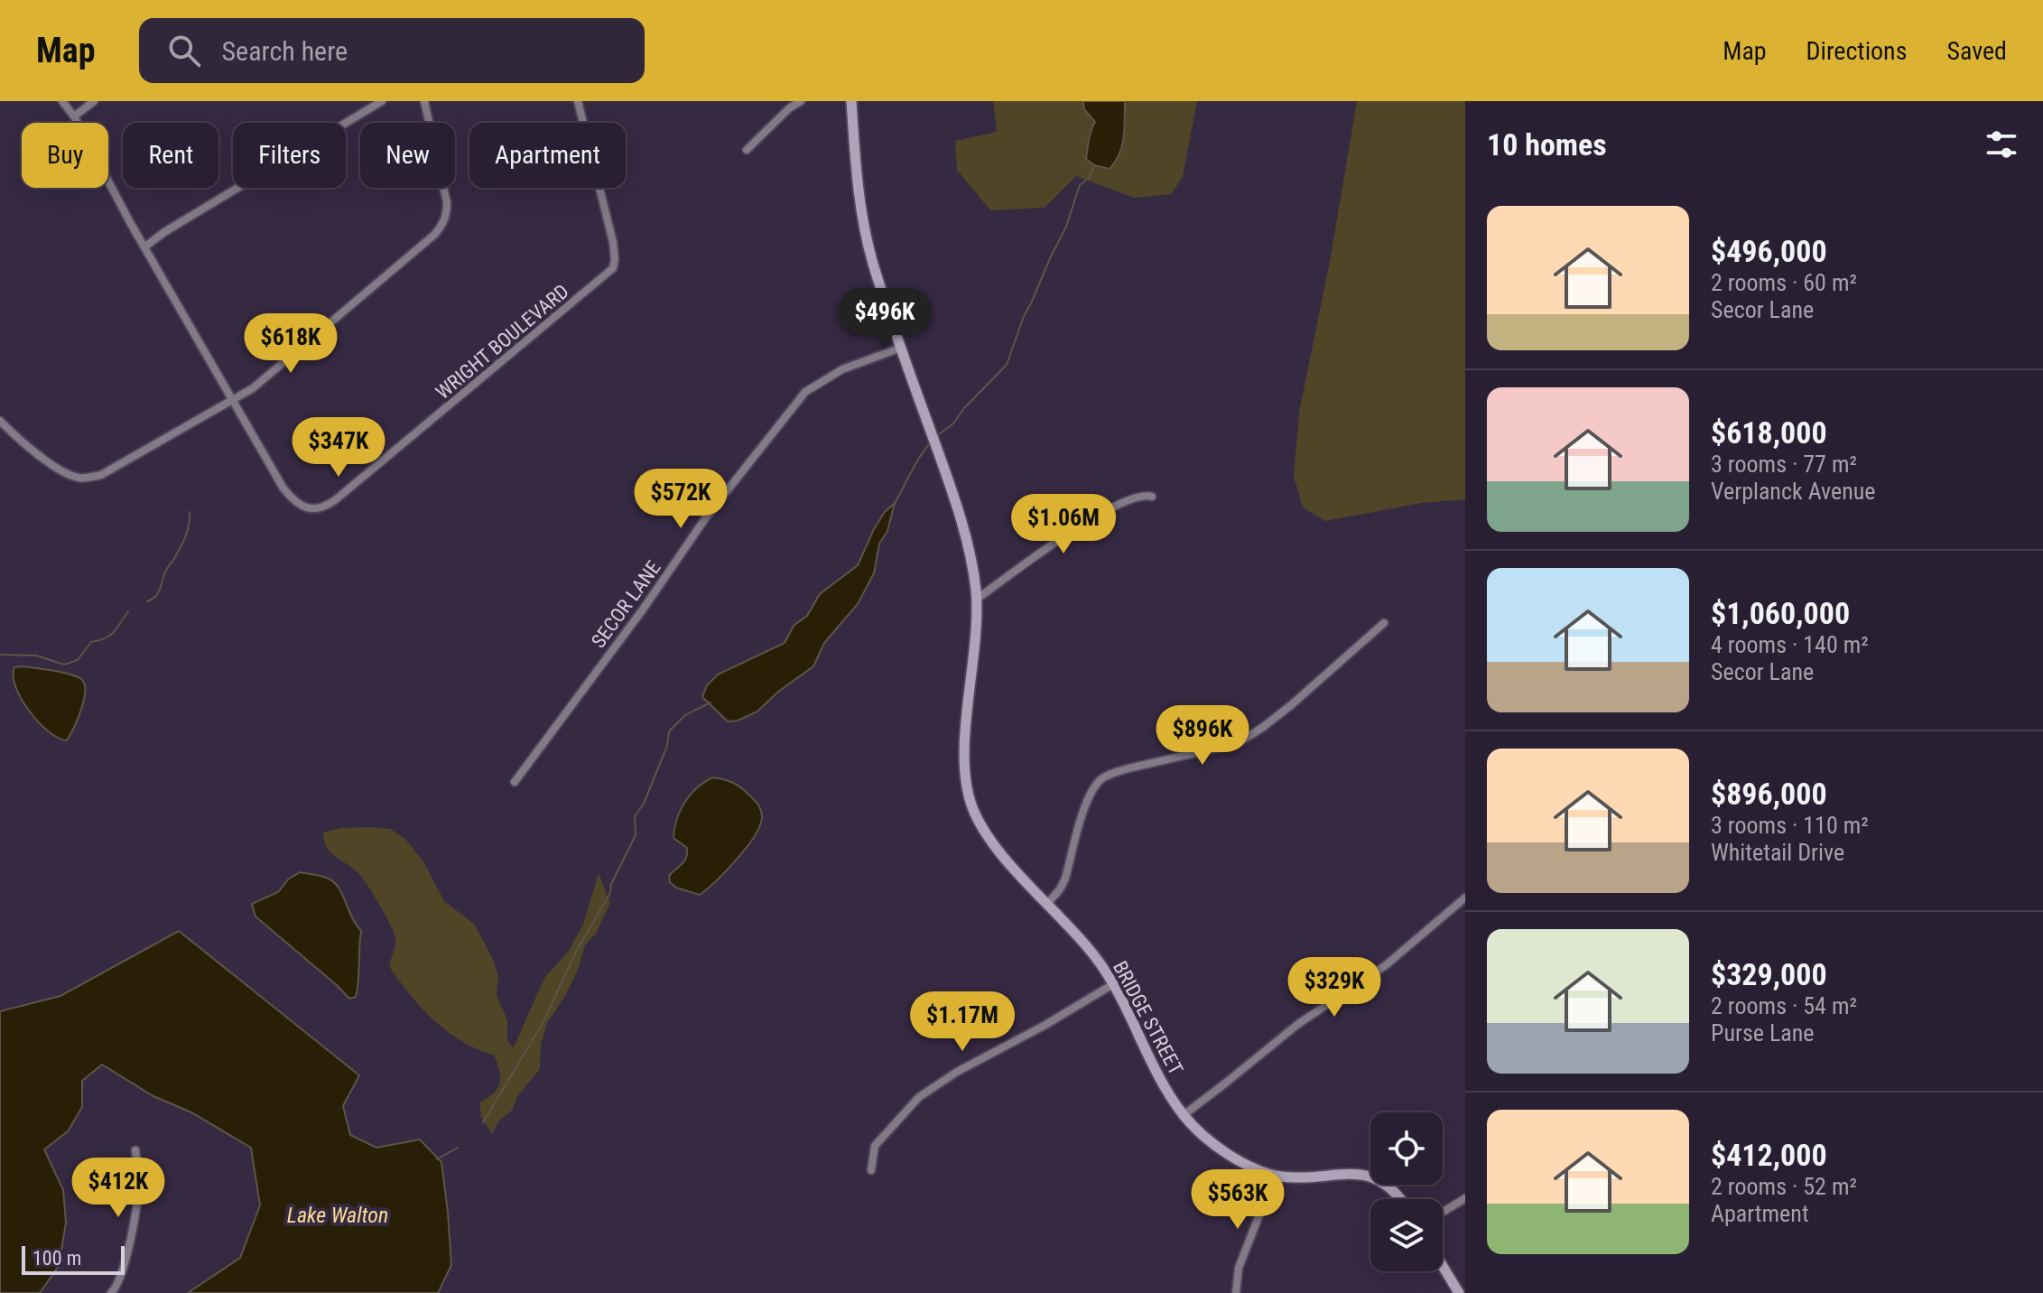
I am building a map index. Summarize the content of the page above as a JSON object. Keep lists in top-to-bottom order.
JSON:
{
  "streets": {
    "main road": ["BRIDGE STREET"],
    "street": ["WRIGHT BOULEVARD", "SECOR LANE"]
  },
  "crossings": [
    ["SECOR LANE", "BRIDGE STREET"]
  ],
  "water": ["Lake Walton"],
  "scale_bar": "100 m",
  "page": {
    "header": "Map",
    "search": "Search here",
    "nav": ["Map", "Directions", "Saved"],
    "heading": "10 homes",
    "chip": [
      "Buy",
      "Rent",
      "Filters",
      "New",
      "Apartment"
    ],
    "list": [
      {
        "name": "$496,000",
        "note": "2 rooms · 60 m² · Secor Lane"
      },
      {
        "name": "$618,000",
        "note": "3 rooms · 77 m² · Verplanck Avenue"
      },
      {
        "name": "$1,060,000",
        "note": "4 rooms · 140 m² · Secor Lane"
      },
      {
        "name": "$896,000",
        "note": "3 rooms · 110 m² · Whitetail Drive"
      },
      {
        "name": "$329,000",
        "note": "2 rooms · 54 m² · Purse Lane"
      },
      {
        "name": "$412,000",
        "note": "2 rooms · 52 m² · Apartment"
      }
    ],
    "price": [
      "$496K",
      "$618K",
      "$347K",
      "$572K",
      "$1.06M",
      "$896K",
      "$329K",
      "$1.17M",
      "$412K",
      "$563K"
    ],
    "scale": "100 m"
  }
}
